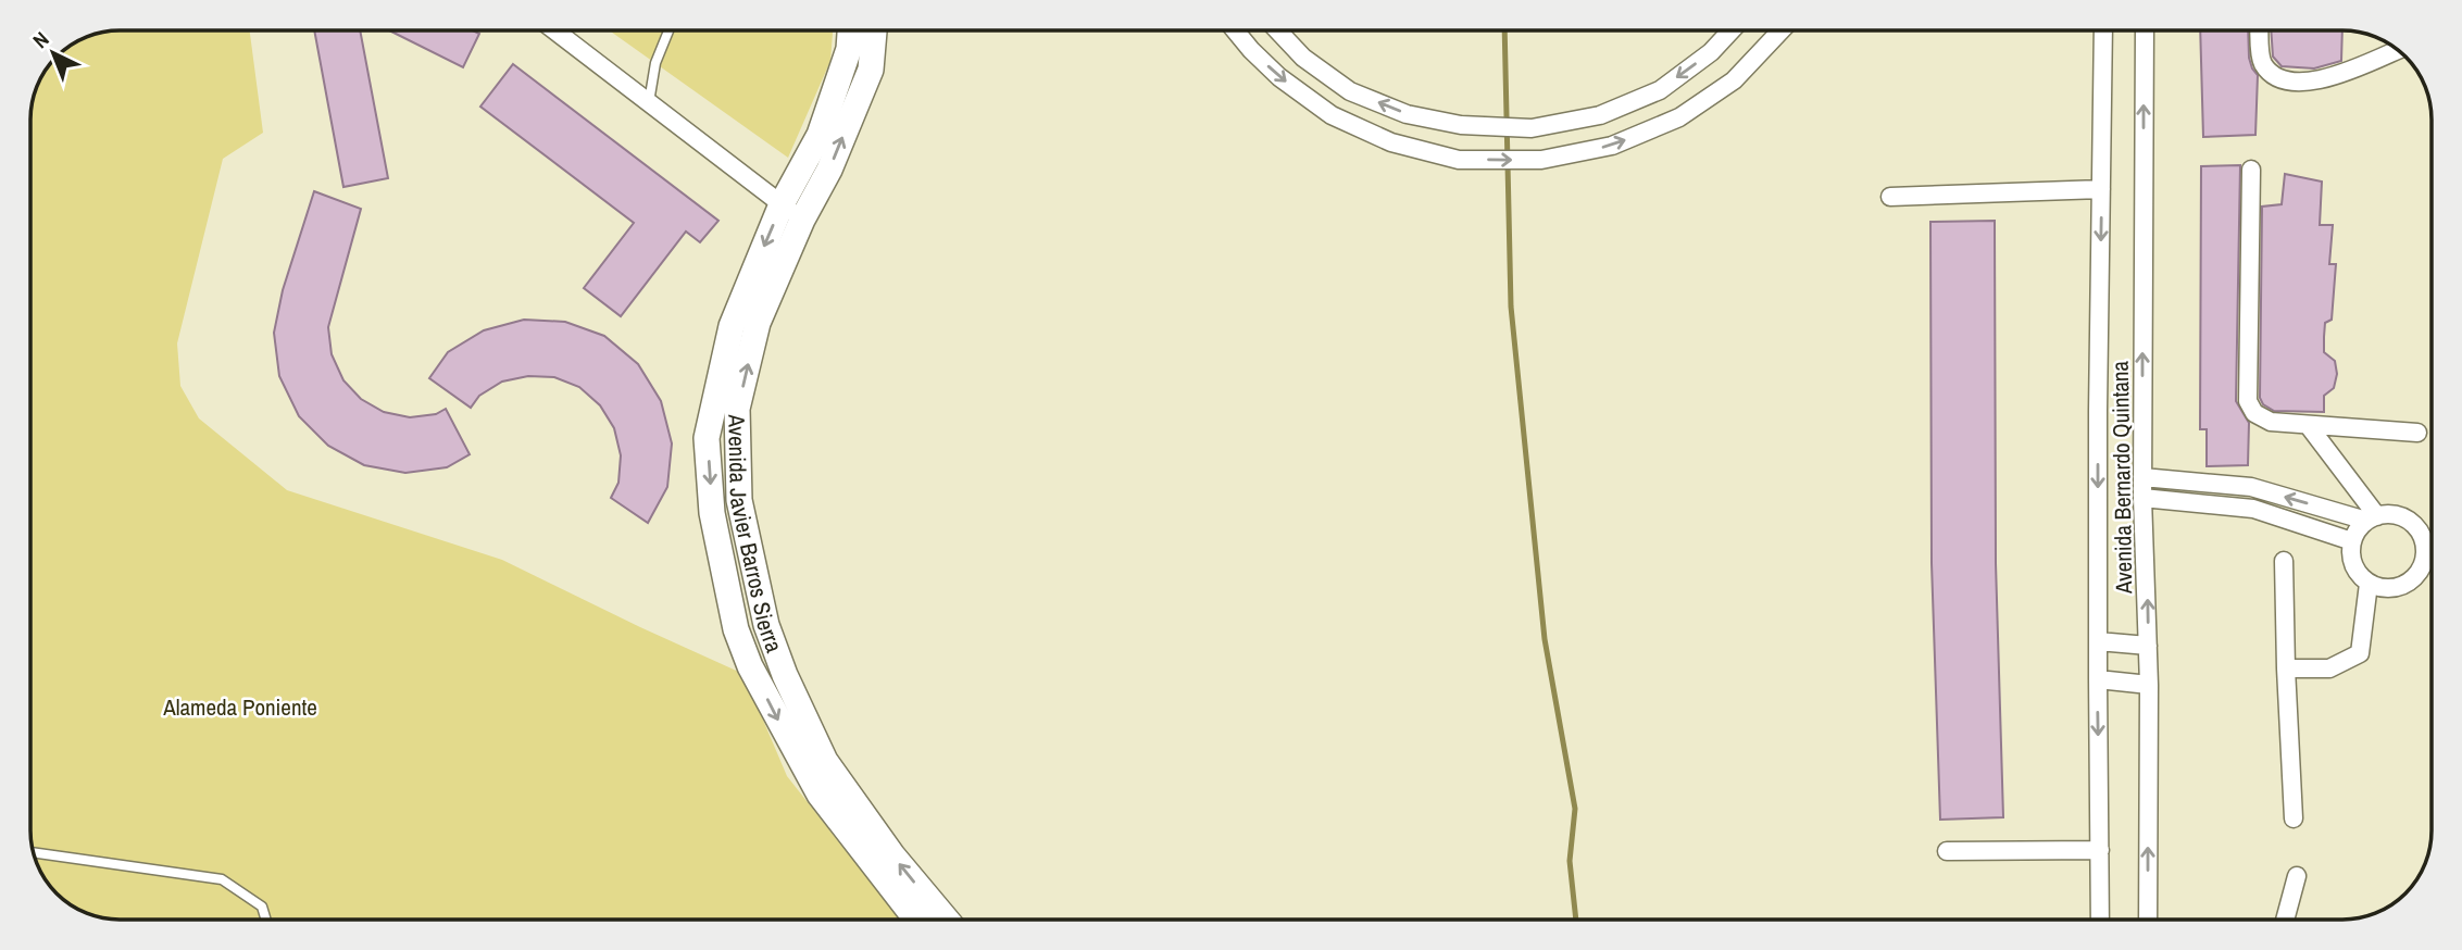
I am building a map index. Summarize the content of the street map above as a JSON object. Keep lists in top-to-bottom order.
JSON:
{
  "streets": {
    "street": ["Avenida Bernardo Quintana", "Avenida Javier Barros Sierra"]
  },
  "parks": ["Alameda Poniente"],
  "north": "top left"
}
